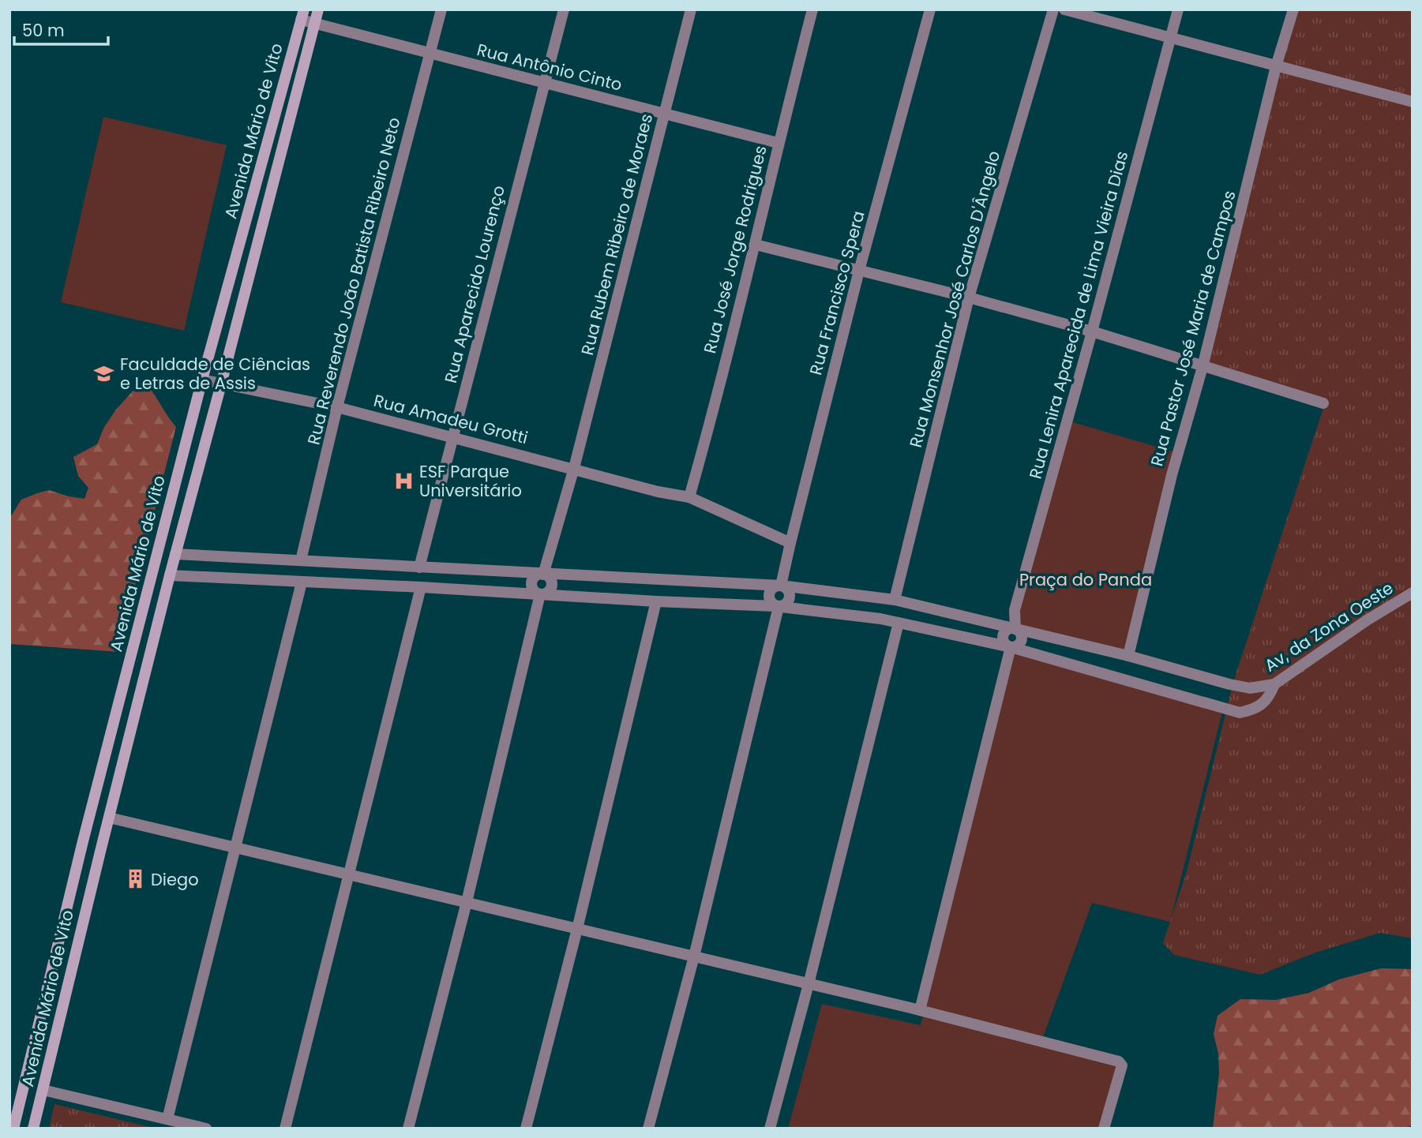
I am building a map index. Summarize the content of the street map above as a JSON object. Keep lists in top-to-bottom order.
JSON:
{
  "streets": {
    "main road": ["Avenida Mário de Vito"],
    "street": [
      "Rua Antônio Cinto",
      "Rua Rubem Ribeiro de Moraes",
      "Rua José Jorge Rodrigues",
      "Rua Reverendo João Batista Ribeiro Neto",
      "Rua Aparecido Lourenço",
      "Rua Francisco Spera",
      "Rua Monsenhor José Carlos D'Ângelo",
      "Rua Lenira Aparecida de Lima Vieira Dias",
      "Rua Pastor José Maria de Campos",
      "Rua Amadeu Grotti",
      "Av, da Zona Oeste"
    ]
  },
  "crossings": [
    ["Rua Antônio Cinto", "Avenida Mário de Vito"],
    ["Rua Antônio Cinto", "Rua Rubem Ribeiro de Moraes"],
    ["Rua Antônio Cinto", "Rua José Jorge Rodrigues"],
    ["Rua Antônio Cinto", "Rua Reverendo João Batista Ribeiro Neto"],
    ["Rua Antônio Cinto", "Rua Aparecido Lourenço"],
    ["Avenida Mário de Vito", "Rua Amadeu Grotti"],
    ["Avenida Mário de Vito", "Av, da Zona Oeste"],
    ["Rua Rubem Ribeiro de Moraes", "Rua Amadeu Grotti"],
    ["Rua Rubem Ribeiro de Moraes", "Av, da Zona Oeste"],
    ["Rua José Jorge Rodrigues", "Rua Amadeu Grotti"],
    ["Rua Reverendo João Batista Ribeiro Neto", "Rua Amadeu Grotti"],
    ["Rua Reverendo João Batista Ribeiro Neto", "Av, da Zona Oeste"],
    ["Rua Aparecido Lourenço", "Rua Amadeu Grotti"],
    ["Rua Aparecido Lourenço", "Av, da Zona Oeste"],
    ["Rua Francisco Spera", "Rua Amadeu Grotti"],
    ["Rua Francisco Spera", "Av, da Zona Oeste"],
    ["Rua Monsenhor José Carlos D'Ângelo", "Av, da Zona Oeste"],
    ["Rua Lenira Aparecida de Lima Vieira Dias", "Av, da Zona Oeste"],
    ["Rua Pastor José Maria de Campos", "Av, da Zona Oeste"]
  ],
  "parks": ["Praça do Panda"],
  "places": {
    "school or university": ["Faculdade de Ciências e Letras de Assis"],
    "hospital": ["ESF Parque Universitário"],
    "building": ["Diego"]
  },
  "scale_bar": "50 m"
}
